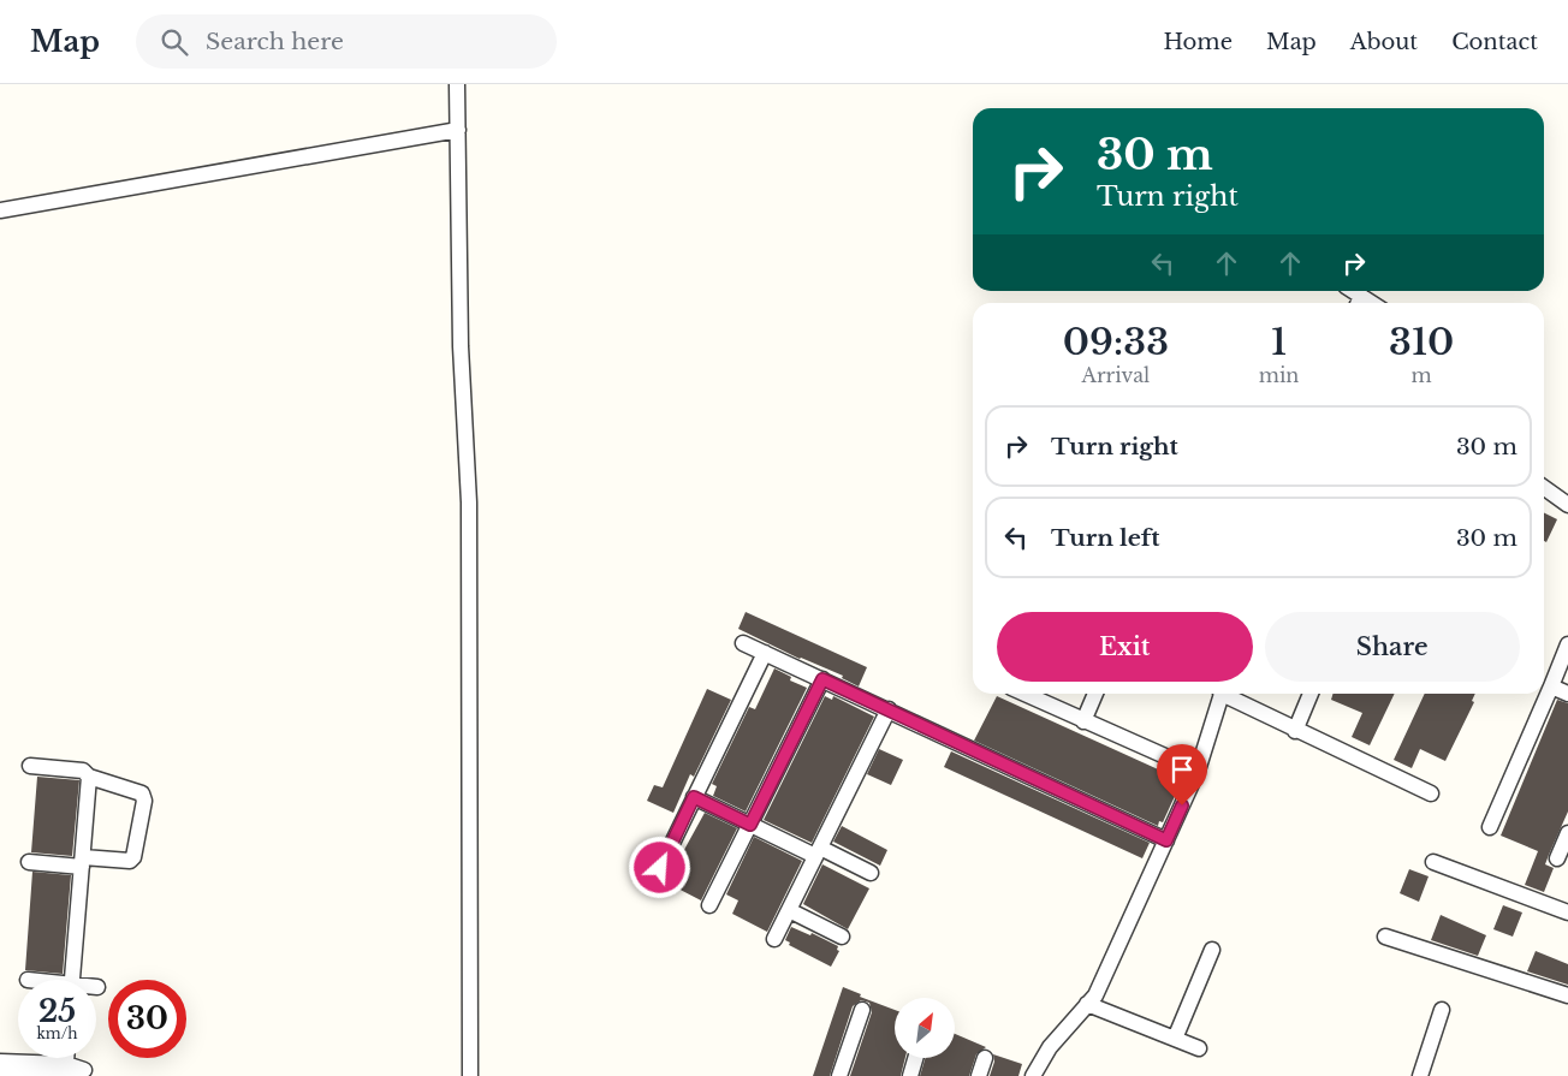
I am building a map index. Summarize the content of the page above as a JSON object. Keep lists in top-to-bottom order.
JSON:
{
  "north": "top right",
  "page": {
    "header": "Map",
    "search": "Search here",
    "nav": [
      "Home",
      "Map",
      "About",
      "Contact"
    ],
    "turn": ["30 m", "Turn right"],
    "eta": [
      "09:33",
      "Arrival",
      "1",
      "min",
      "310",
      "m"
    ],
    "list": [
      {
        "name": "Turn right",
        "value": "30 m"
      },
      {
        "name": "Turn left",
        "value": "30 m"
      }
    ],
    "buttons": ["Exit", "Share"],
    "speed": "25 km/h",
    "limit": "30"
  }
}
